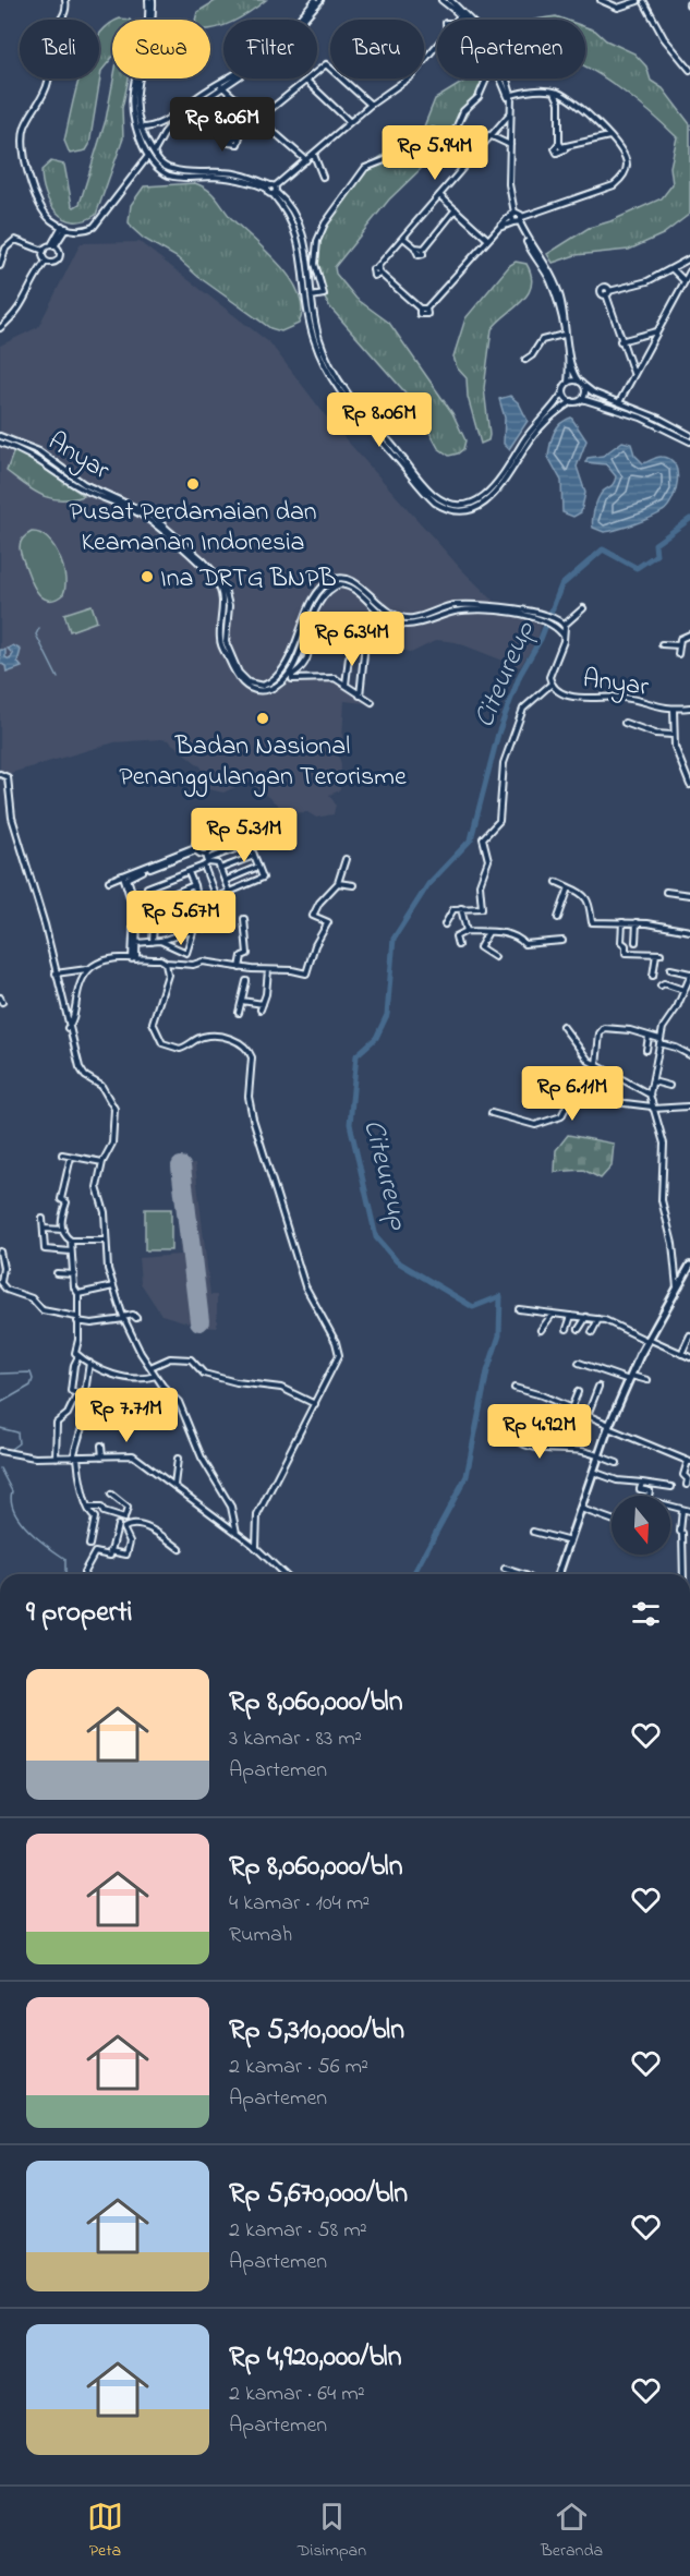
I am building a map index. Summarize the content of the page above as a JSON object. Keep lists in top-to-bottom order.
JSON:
{
  "streets": {
    "street": ["Anyar"]
  },
  "water": ["Citeureup"],
  "places": ["Pusat Perdamaian dan Keamanan Indonesia", "Ina DRTG BNPB", "Badan Nasional Penanggulangan Terorisme"],
  "north": "bottom",
  "page": {
    "chip": [
      "Beli",
      "Sewa",
      "Filter",
      "Baru",
      "Apartemen"
    ],
    "price": [
      "Rp 8.06M",
      "Rp 5.94M",
      "Rp 8.06M",
      "Rp 6.34M",
      "Rp 5.31M",
      "Rp 5.67M",
      "Rp 6.11M",
      "Rp 7.71M",
      "Rp 4.92M"
    ],
    "heading": "9 properti",
    "list": [
      {
        "name": "Rp 8,060,000/bln",
        "note": "3 kamar · 83 m² · Apartemen"
      },
      {
        "name": "Rp 8,060,000/bln",
        "note": "4 kamar · 104 m² · Rumah"
      },
      {
        "name": "Rp 5,310,000/bln",
        "note": "2 kamar · 56 m² · Apartemen"
      },
      {
        "name": "Rp 5,670,000/bln",
        "note": "2 kamar · 58 m² · Apartemen"
      },
      {
        "name": "Rp 4,920,000/bln",
        "note": "2 kamar · 64 m² · Apartemen"
      }
    ],
    "tabs": ["Peta", "Disimpan", "Beranda"]
  }
}
